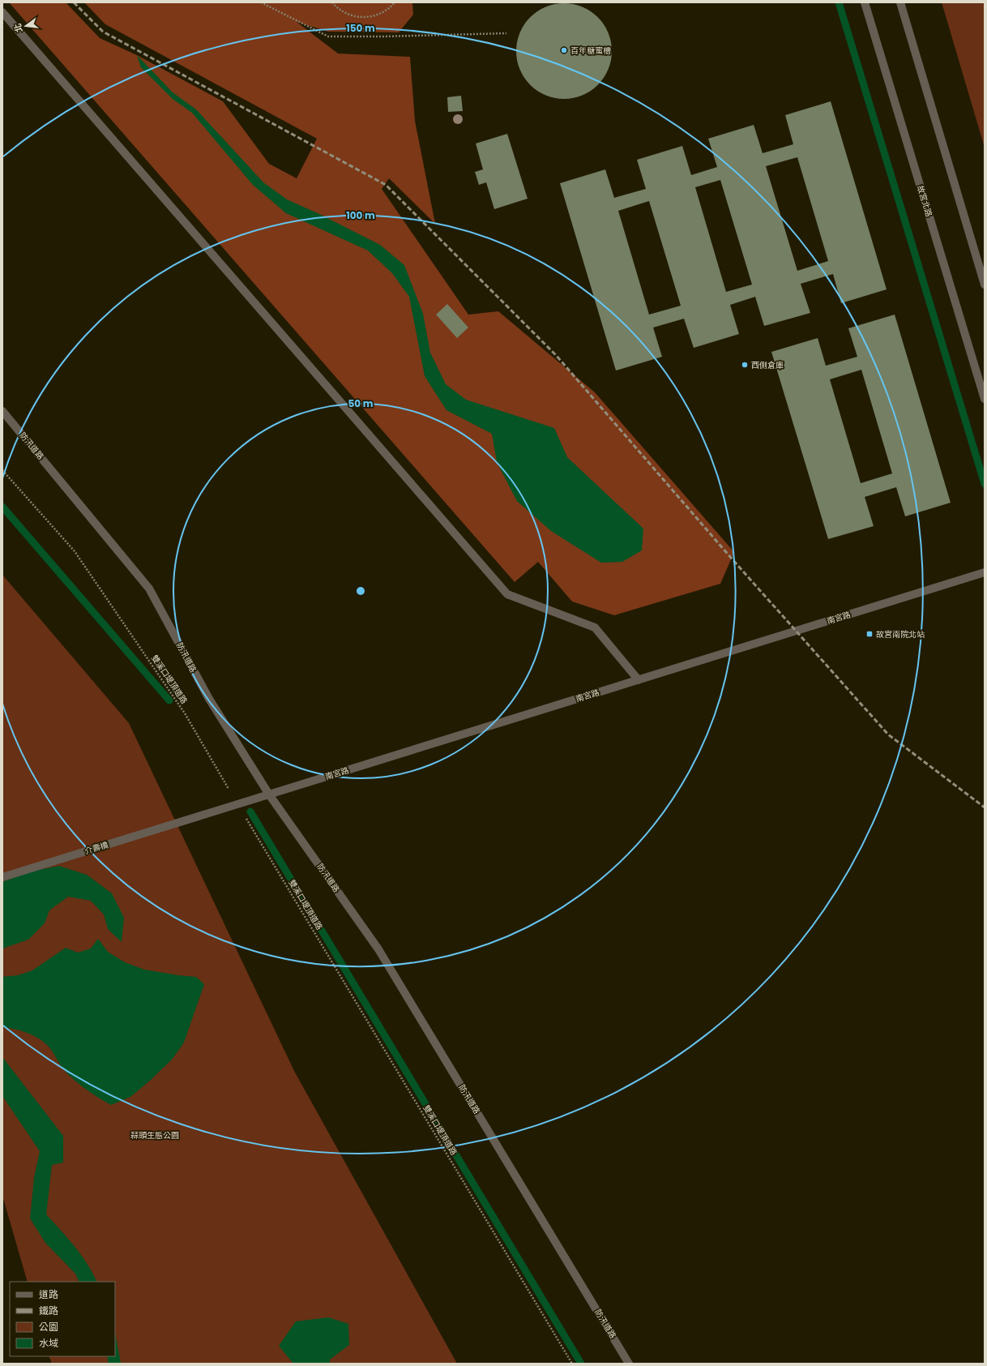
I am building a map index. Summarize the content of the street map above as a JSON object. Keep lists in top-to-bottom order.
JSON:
{
  "streets": {
    "street": [
      "故宮北路",
      "防汛道路",
      "南宮路",
      "介壽橋"
    ],
    "path": ["雙溪口堤頂道路"]
  },
  "crossings": [
    ["防汛道路", "南宮路"],
    ["南宮路", "雙溪口堤頂道路"],
    ["南宮路", "介壽橋"]
  ],
  "parks": ["蒜頭生態公園"],
  "places": {
    "other": ["百年糖蜜槽", "西側倉庫"],
    "transit": ["故宮南院北站"]
  },
  "legend": [
    "道路",
    "鐵路",
    "公園",
    "水域"
  ],
  "north": "left",
  "rings": ["150 m", "100 m", "50 m"]
}
